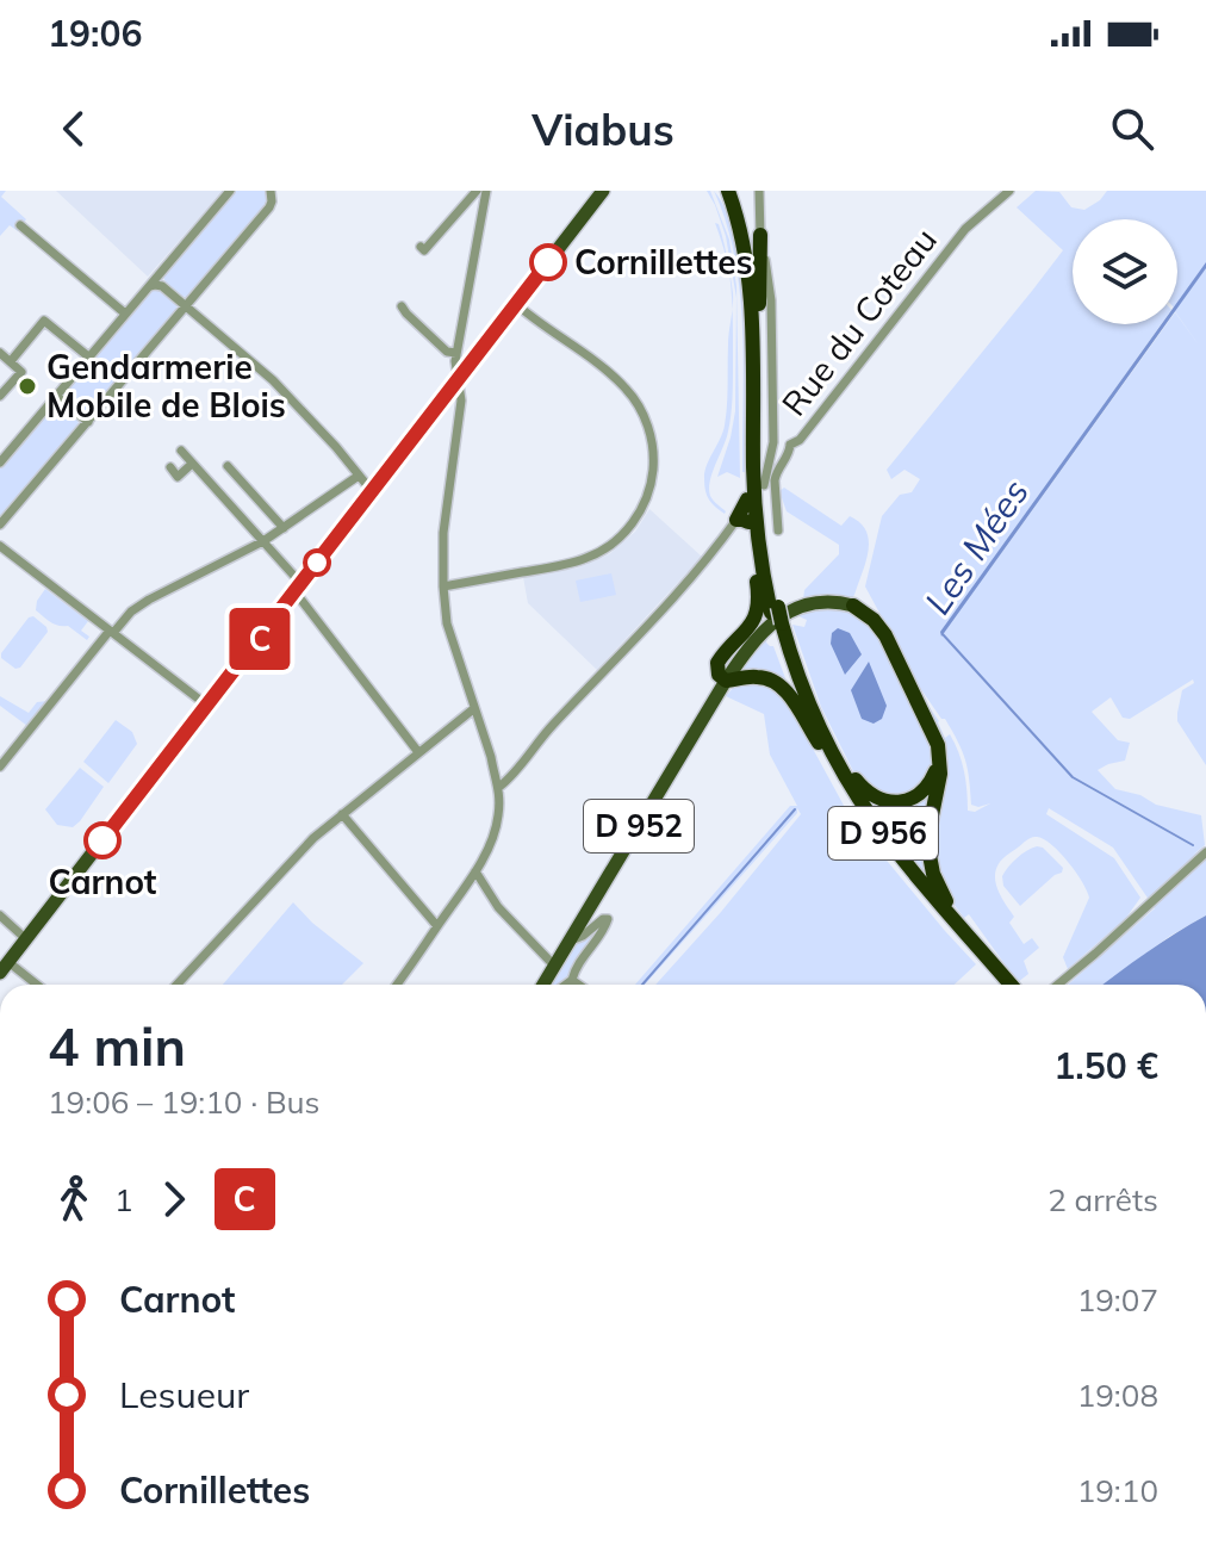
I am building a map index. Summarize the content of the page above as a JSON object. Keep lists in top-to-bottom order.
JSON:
{
  "streets": {
    "highway": ["D 956"],
    "main road": ["D 952"],
    "street": ["Rue du Coteau"]
  },
  "crossings": [
    ["D 952", "D 956"]
  ],
  "water": ["Les Mées"],
  "places": ["Cornillettes", "Gendarmerie Mobile de Blois", "Carnot"],
  "lines": ["bus line C"],
  "page": {
    "status": "19:06",
    "header": "Viabus",
    "on_map": "C",
    "heading": ["4 min", "19:06 – 19:10 · Bus", "1.50 €"],
    "legs": ["1", "C", "2 arrêts"],
    "list": [
      {
        "name": "Carnot",
        "value": "19:07"
      },
      {
        "name": "Lesueur",
        "value": "19:08"
      },
      {
        "name": "Cornillettes",
        "value": "19:10"
      }
    ]
  }
}
